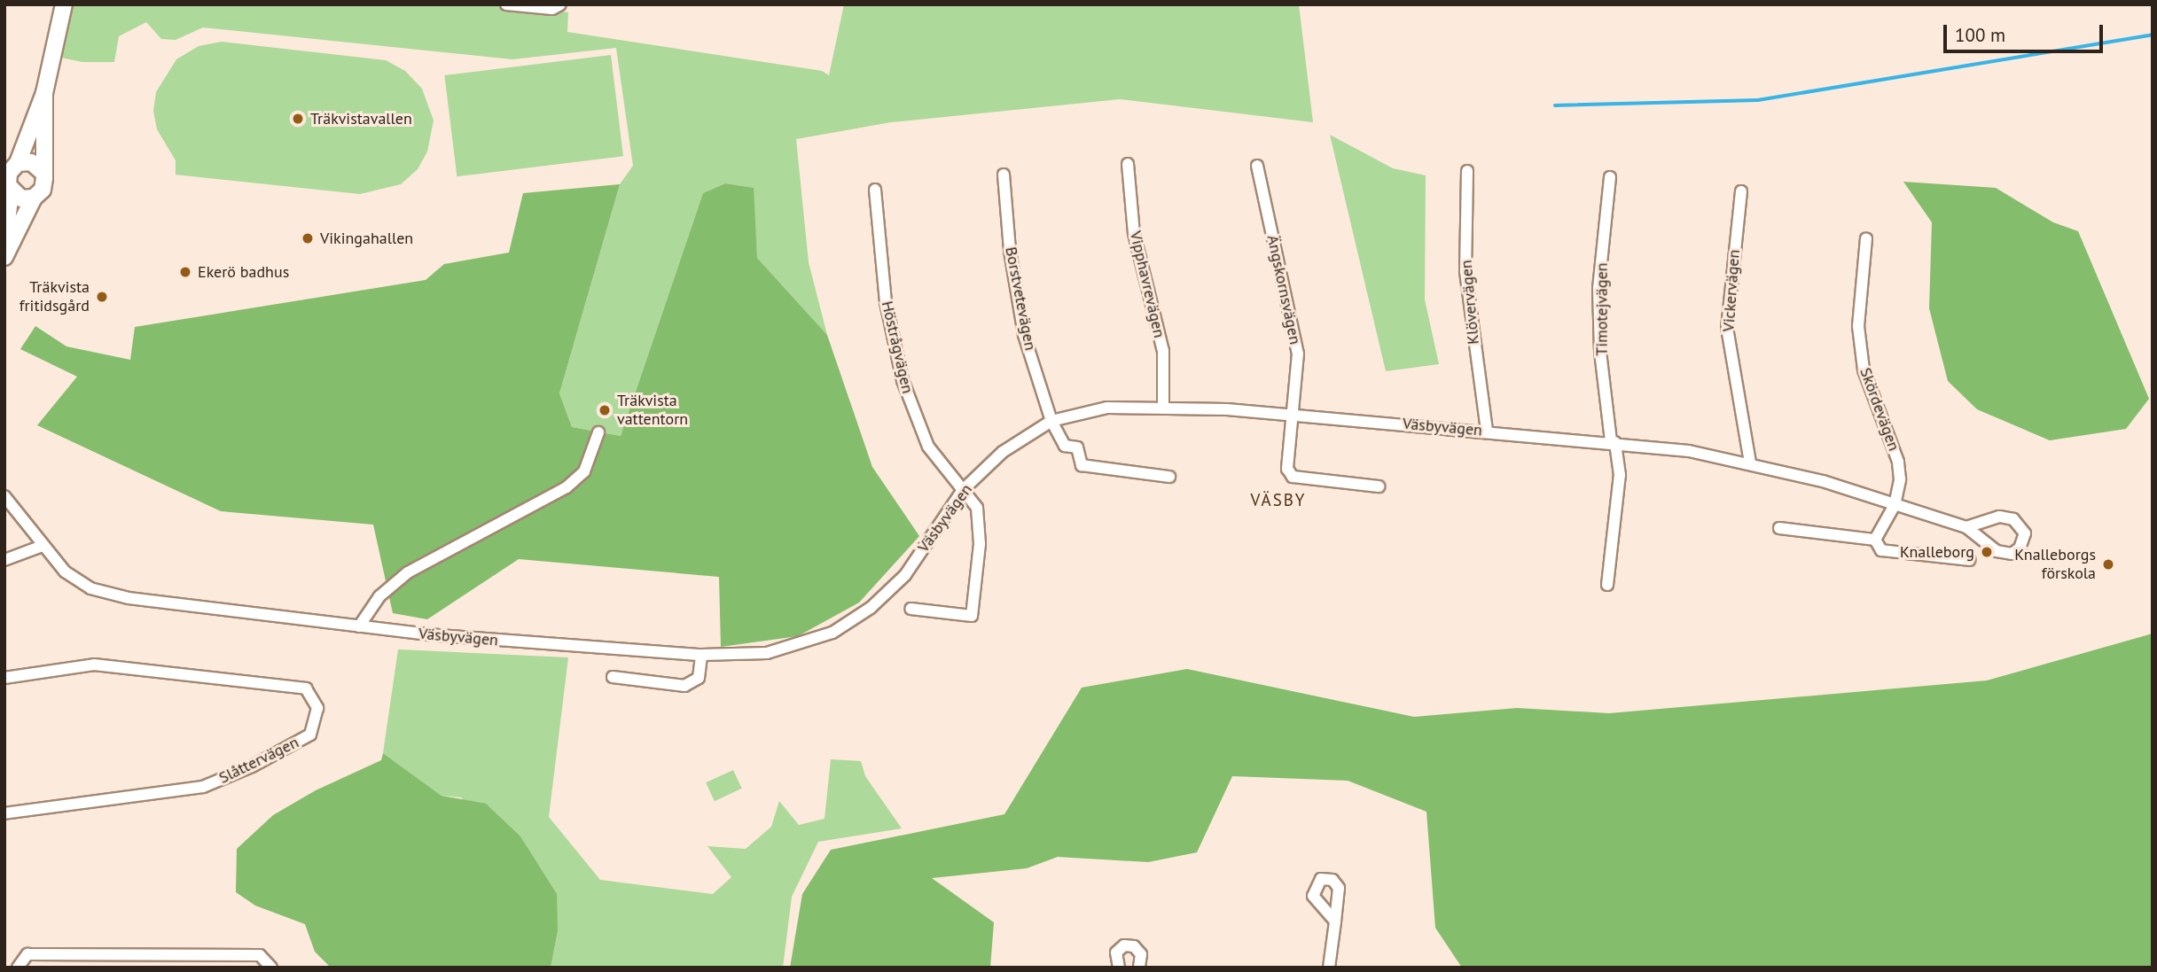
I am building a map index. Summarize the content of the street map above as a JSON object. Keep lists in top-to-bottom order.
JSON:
{
  "streets": {
    "street": [
      "Vipphavrevägen",
      "Ängskornsvägen",
      "Vickervägen",
      "Borstvetevägen",
      "Klövervägen",
      "Timotejvägen",
      "Höstrågvägen",
      "Skördevägen",
      "Väsbyvägen",
      "Slåttervägen"
    ]
  },
  "crossings": [
    ["Vipphavrevägen", "Väsbyvägen"],
    ["Ängskornsvägen", "Väsbyvägen"],
    ["Vickervägen", "Väsbyvägen"],
    ["Borstvetevägen", "Väsbyvägen"],
    ["Klövervägen", "Väsbyvägen"],
    ["Timotejvägen", "Väsbyvägen"],
    ["Höstrågvägen", "Väsbyvägen"],
    ["Skördevägen", "Väsbyvägen"]
  ],
  "districts": ["VÄSBY"],
  "places": [
    "Träkvistavallen",
    "Vikingahallen",
    "Ekerö badhus",
    "Träkvista fritidsgård",
    "Träkvista vattentorn",
    "Knalleborg",
    "Knalleborgs förskola"
  ],
  "scale_bar": "100 m"
}
